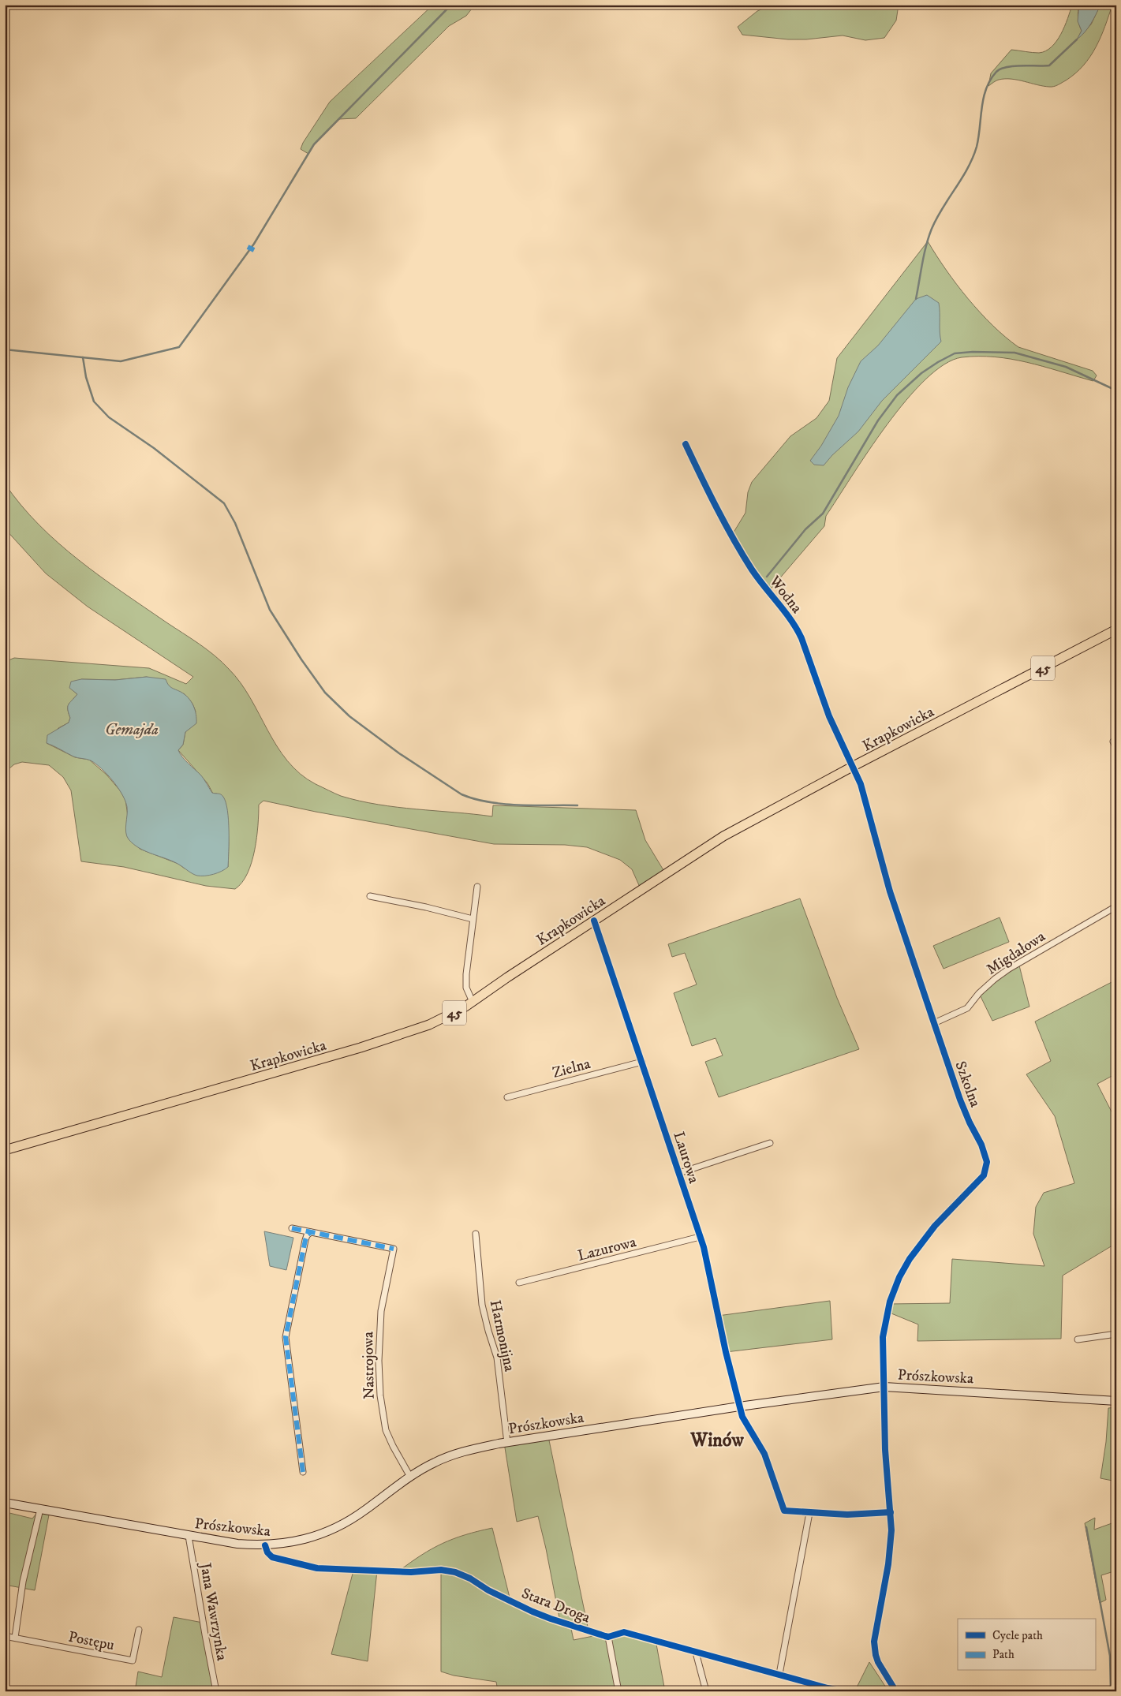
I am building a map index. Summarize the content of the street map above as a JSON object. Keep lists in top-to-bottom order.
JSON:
{
  "streets": {
    "main road": ["45", "Krapkowicka", "Prószkowska"],
    "street": [
      "Wodna",
      "Migdałowa",
      "Zielna",
      "Szkolna",
      "Laurowa",
      "Lazurowa",
      "Harmonijna",
      "Nastrojowa",
      "Stara Droga",
      "Jana Wawrzynka",
      "Postępu"
    ]
  },
  "crossings": [
    ["Wodna", "Krapkowicka"],
    ["Wodna", "Szkolna"],
    ["Krapkowicka", "Szkolna"],
    ["Krapkowicka", "Laurowa"],
    ["Migdałowa", "Szkolna"],
    ["Zielna", "Laurowa"],
    ["Szkolna", "Prószkowska"],
    ["Laurowa", "Lazurowa"],
    ["Laurowa", "Prószkowska"],
    ["Harmonijna", "Prószkowska"],
    ["Nastrojowa", "Prószkowska"],
    ["Prószkowska", "Stara Droga"],
    ["Prószkowska", "Jana Wawrzynka"]
  ],
  "districts": ["Winów"],
  "water": ["Gemajda"],
  "legend": ["Cycle path", "Path"]
}
